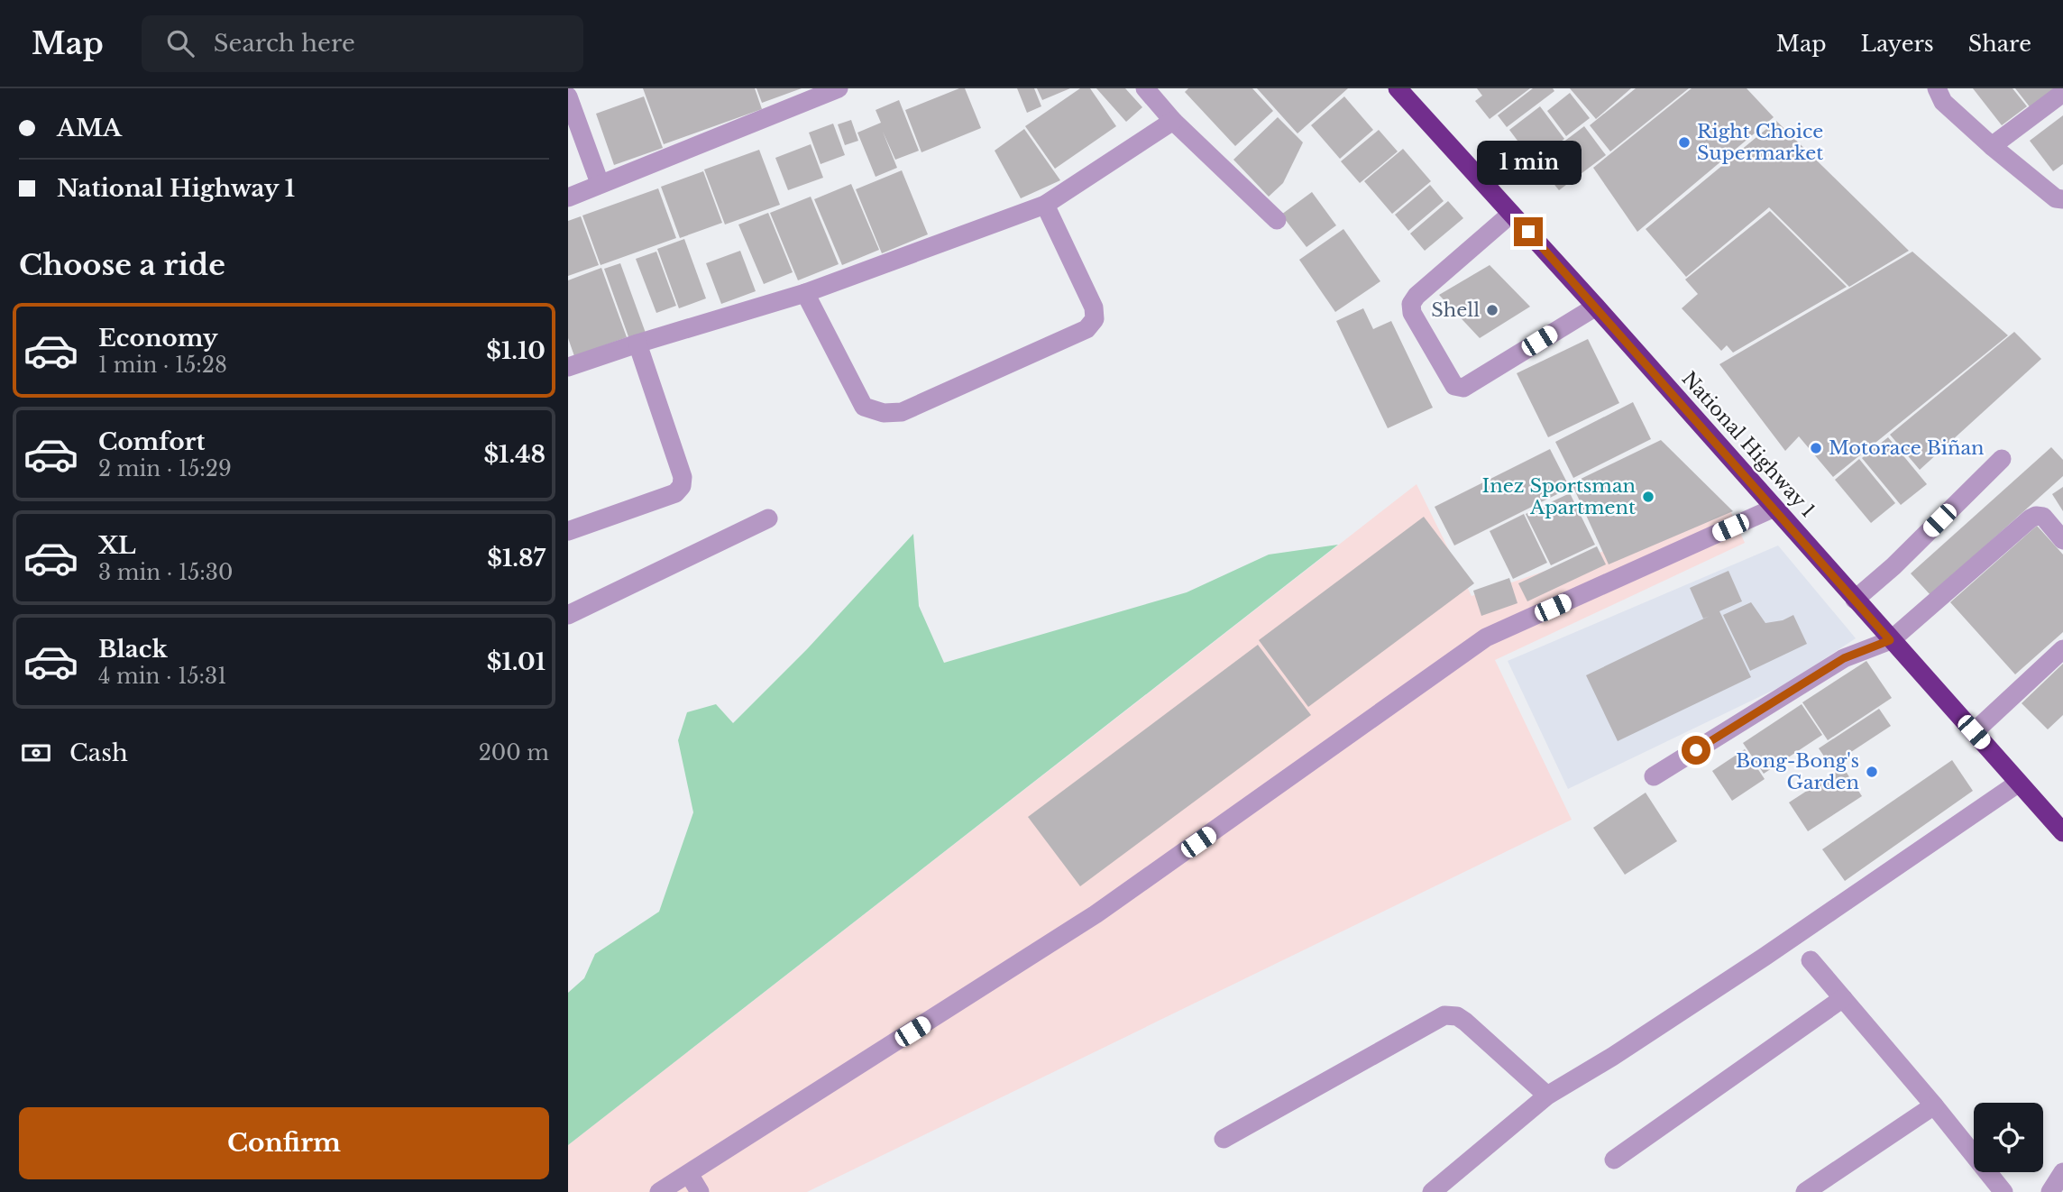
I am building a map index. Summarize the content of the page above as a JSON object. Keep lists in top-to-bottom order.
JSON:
{
  "streets": {
    "highway": ["National Highway 1"]
  },
  "places": [
    "Right Choice Supermarket",
    "Shell",
    "Motorace Biñan",
    "Inez Sportsman Apartment",
    "Bong-Bong's Garden"
  ],
  "page": {
    "header": "Map",
    "search": "Search here",
    "nav": ["Map", "Layers", "Share"],
    "banner": ["AMA", "National Highway 1"],
    "bubble": "1 min",
    "heading": "Choose a ride",
    "list": [
      {
        "name": "Economy",
        "note": "1 min · 15:28",
        "value": "$1.10"
      },
      {
        "name": "Comfort",
        "note": "2 min · 15:29",
        "value": "$1.48"
      },
      {
        "name": "XL",
        "note": "3 min · 15:30",
        "value": "$1.87"
      },
      {
        "name": "Black",
        "note": "4 min · 15:31",
        "value": "$1.01"
      }
    ],
    "pay": ["Cash", "200 m"],
    "buttons": "Confirm"
  }
}
